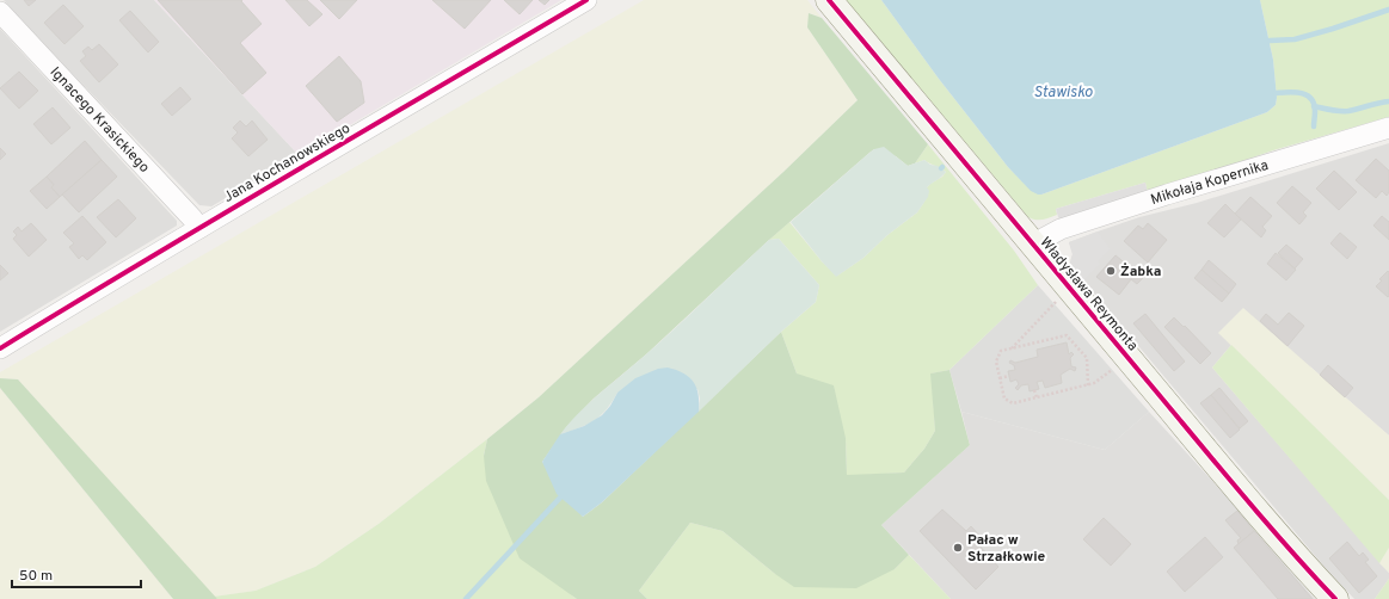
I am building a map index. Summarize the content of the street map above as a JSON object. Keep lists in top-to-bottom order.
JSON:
{
  "streets": {
    "street": [
      "Ignacego Krasickiego",
      "Jana Kochanowskiego",
      "Mikołaja Kopernika",
      "Władysława Reymonta"
    ]
  },
  "crossings": [
    ["Ignacego Krasickiego", "Jana Kochanowskiego"],
    ["Mikołaja Kopernika", "Władysława Reymonta"]
  ],
  "water": ["Stawisko"],
  "places": ["Żabka", "Pałac w Strzałkowie"],
  "scale_bar": "50 m"
}
